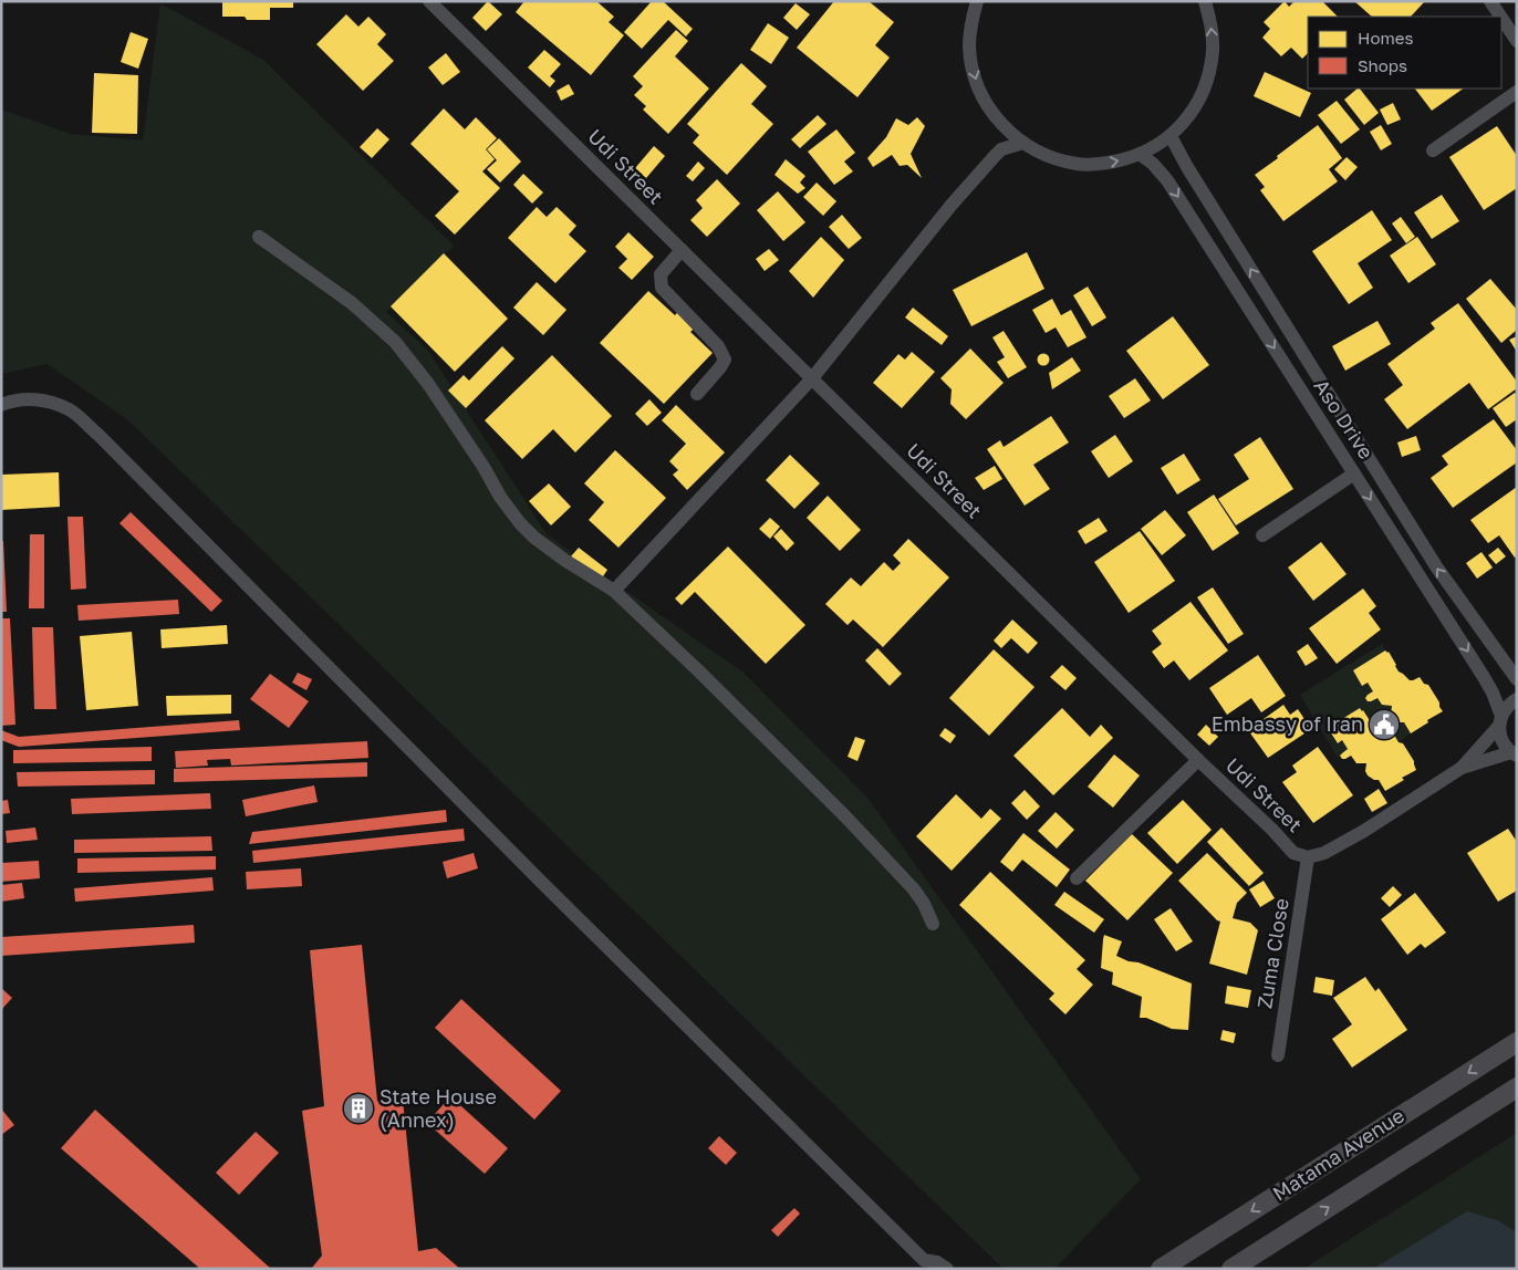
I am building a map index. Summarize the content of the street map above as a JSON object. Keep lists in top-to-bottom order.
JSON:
{
  "streets": {
    "main road": ["Matama Avenue"],
    "street": ["Udi Street", "Aso Drive", "Zuma Close"]
  },
  "crossings": [
    ["Udi Street", "Zuma Close"]
  ],
  "places": {
    "public building": ["Embassy of Iran"],
    "building": ["State House (Annex)"]
  },
  "legend": ["Homes", "Shops"]
}
